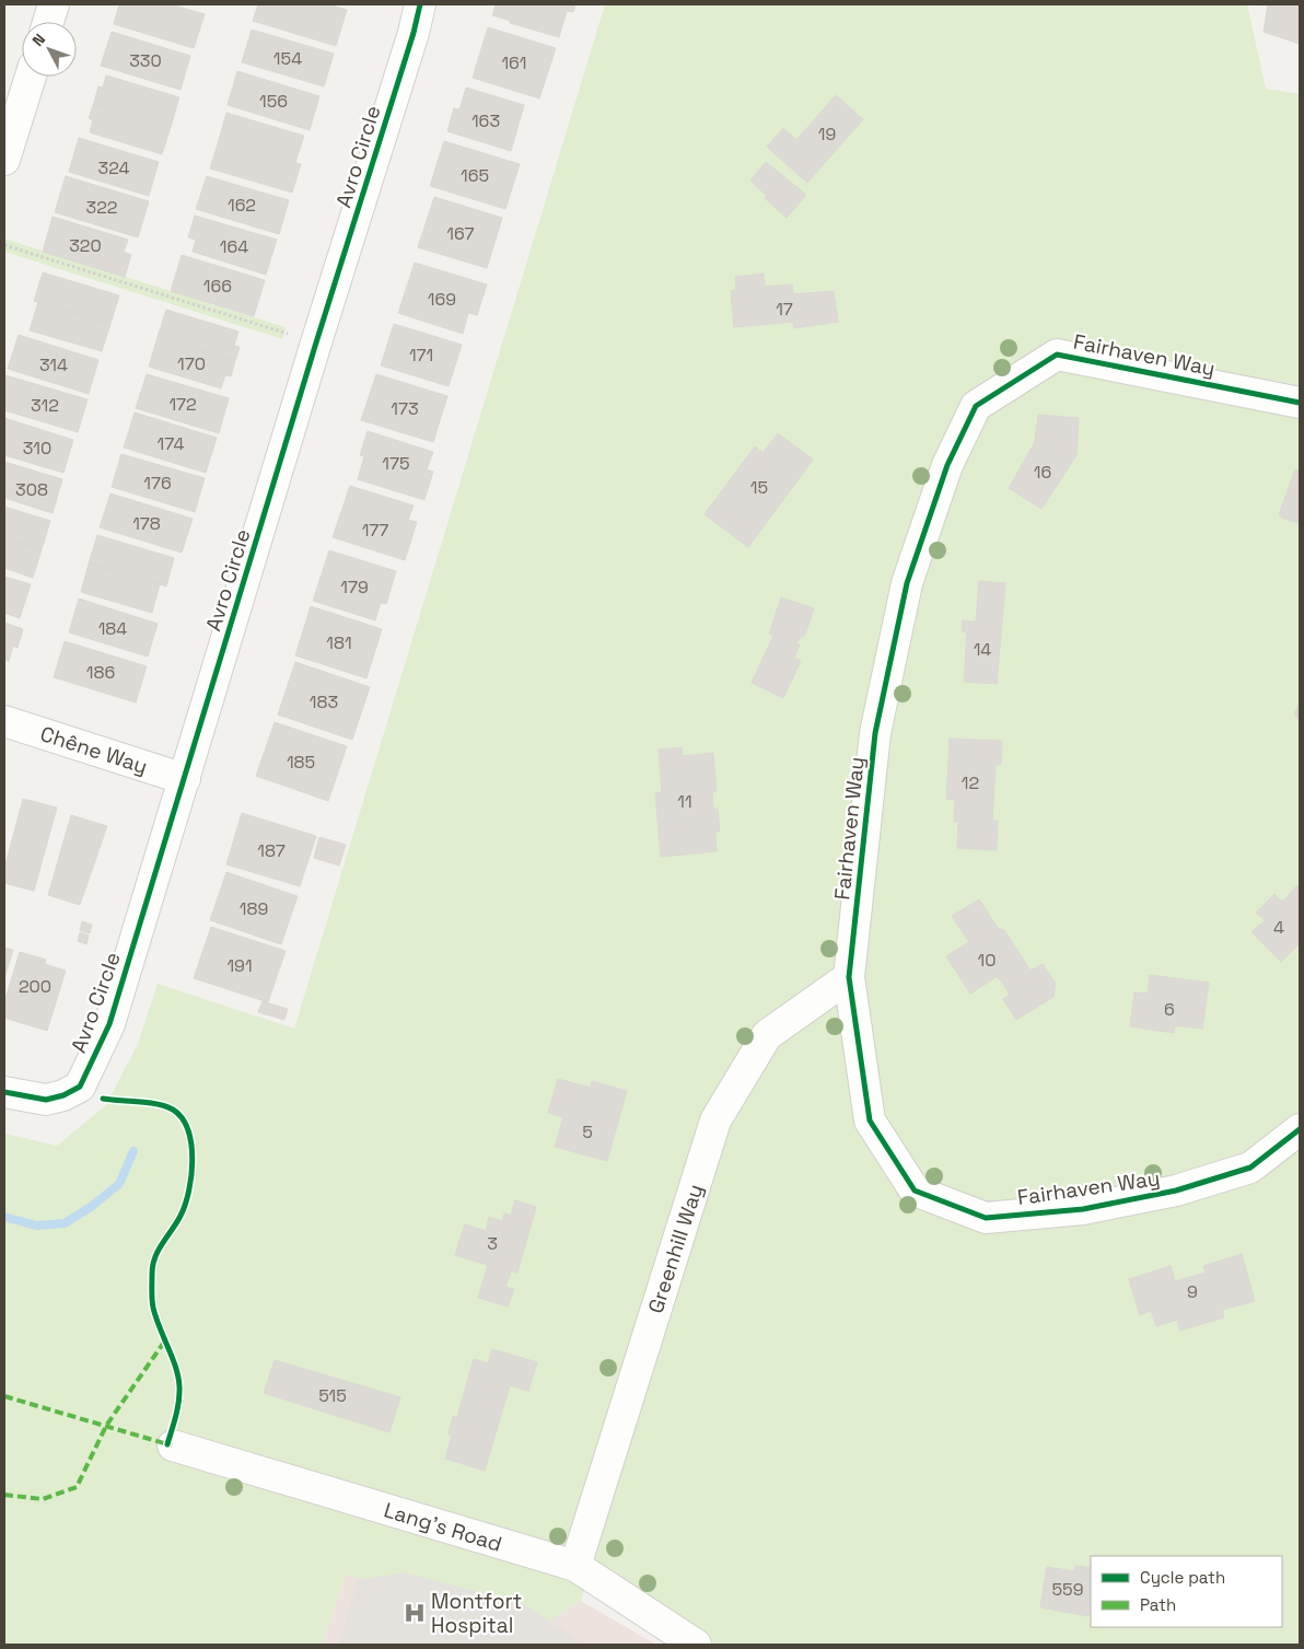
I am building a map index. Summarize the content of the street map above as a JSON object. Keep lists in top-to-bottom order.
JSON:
{
  "streets": {
    "street": [
      "Avro Circle",
      "Fairhaven Way",
      "Chêne Way",
      "Greenhill Way",
      "Lang's Road"
    ]
  },
  "crossings": [
    ["Avro Circle", "Chêne Way"],
    ["Fairhaven Way", "Greenhill Way"],
    ["Greenhill Way", "Lang's Road"]
  ],
  "places": {
    "hospital": ["Montfort Hospital"]
  },
  "house_numbers": [
    "154",
    "330",
    "161",
    "156",
    "163",
    "19",
    "324",
    "165",
    "162",
    "322",
    "167",
    "320",
    "164",
    "166",
    "169",
    "17",
    "171",
    "170",
    "314",
    "172",
    "312",
    "173",
    "174",
    "310",
    "175",
    "16",
    "176",
    "15",
    "308",
    "178",
    "177",
    "179",
    "184",
    "181",
    "14",
    "186",
    "183",
    "185",
    "12",
    "11",
    "187",
    "189",
    "4",
    "10",
    "191",
    "200",
    "6",
    "5",
    "3",
    "9",
    "515",
    "559"
  ],
  "legend": ["Cycle path", "Path"],
  "north": "top left"
}
